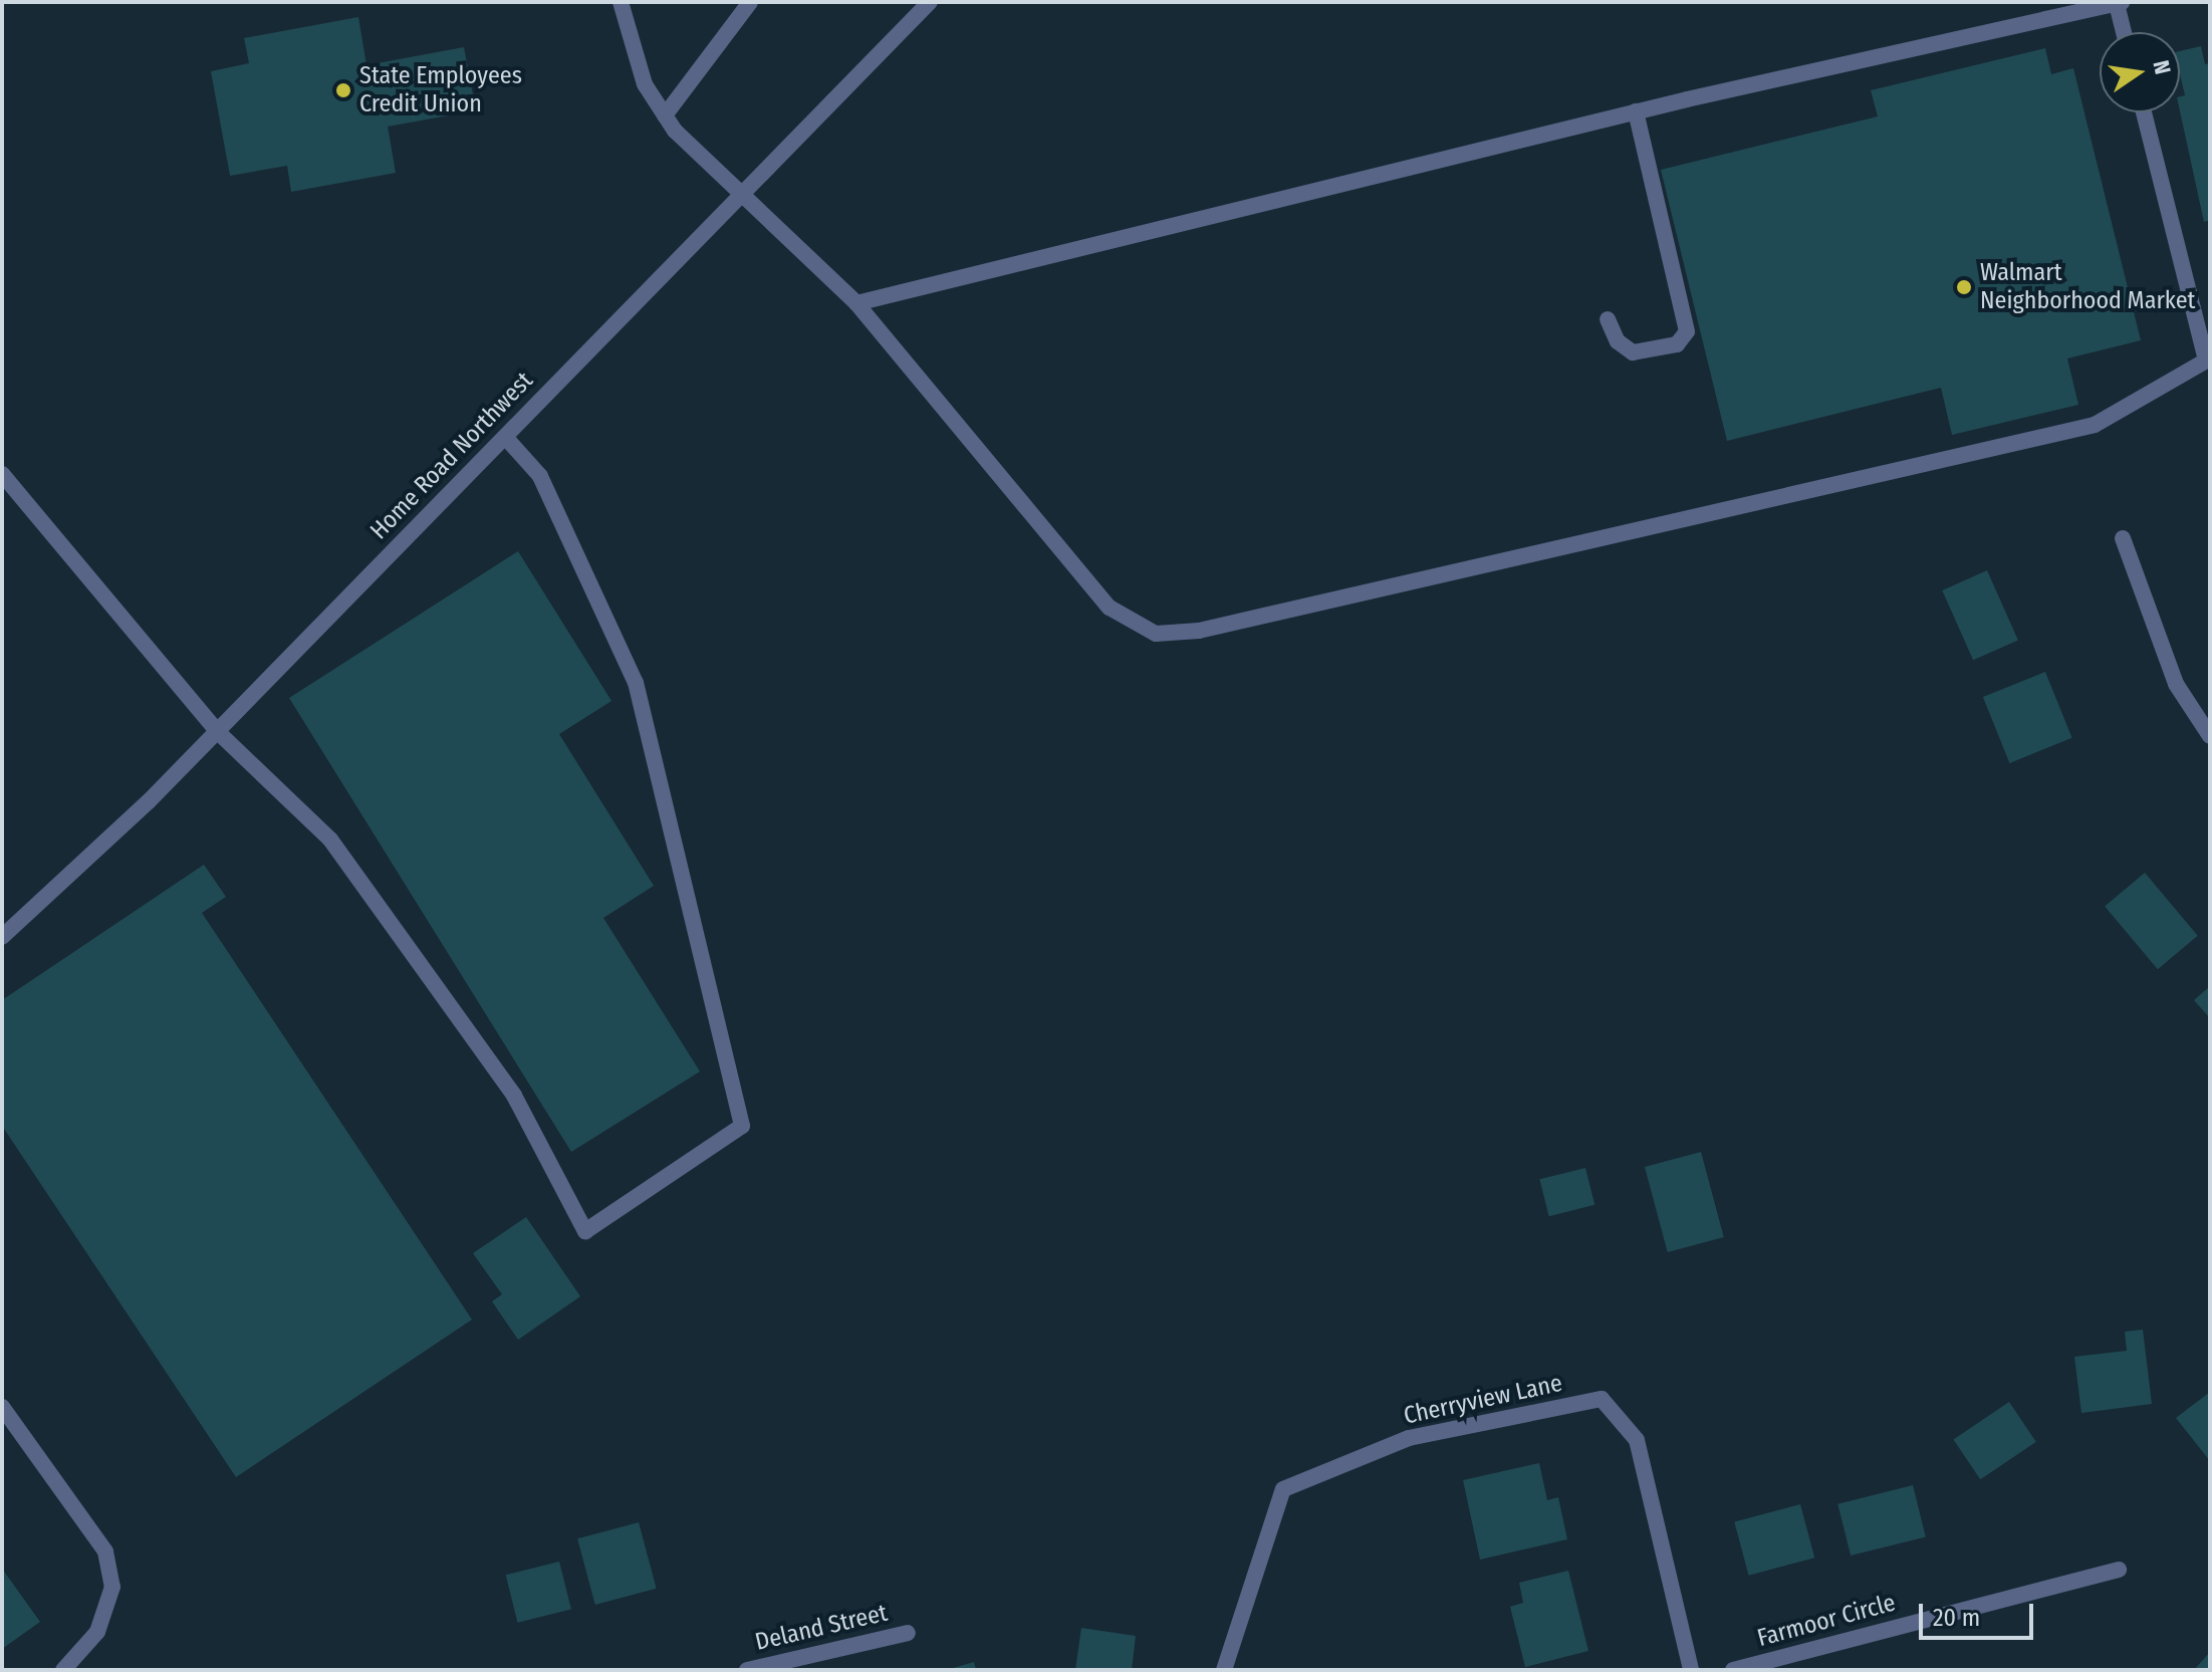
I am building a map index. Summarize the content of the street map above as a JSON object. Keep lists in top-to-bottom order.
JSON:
{
  "streets": {
    "street": [
      "Home Road Northwest",
      "Cherryview Lane",
      "Farmoor Circle",
      "Deland Street"
    ]
  },
  "places": ["State Employees Credit Union", "Walmart Neighborhood Market"],
  "scale_bar": "20 m",
  "north": "right"
}
